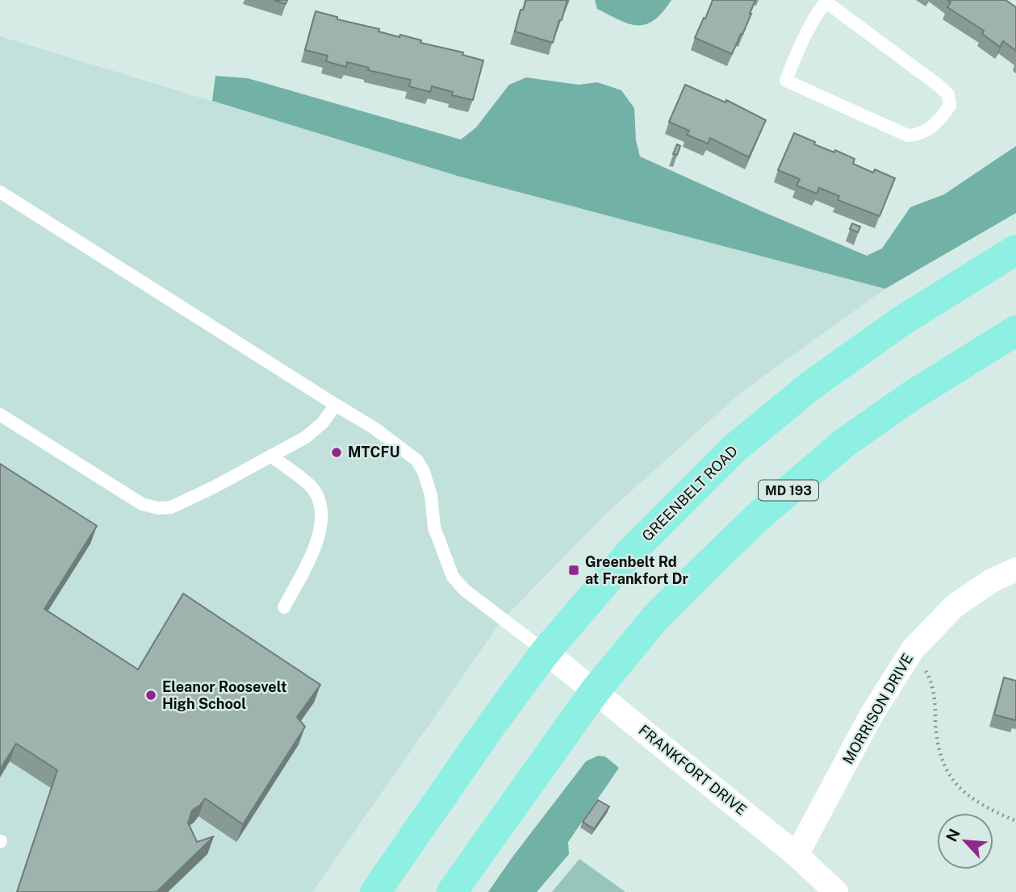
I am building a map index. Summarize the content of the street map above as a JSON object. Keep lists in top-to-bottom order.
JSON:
{
  "streets": {
    "main road": ["MD 193", "GREENBELT ROAD"],
    "street": ["MORRISON DRIVE", "FRANKFORT DRIVE"]
  },
  "crossings": [
    ["MD 193", "FRANKFORT DRIVE"],
    ["GREENBELT ROAD", "FRANKFORT DRIVE"],
    ["MORRISON DRIVE", "FRANKFORT DRIVE"]
  ],
  "places": {
    "other": ["MTCFU", "Eleanor Roosevelt High School"],
    "transit": ["Greenbelt Rd at Frankfort Dr"]
  },
  "north": "top left"
}
